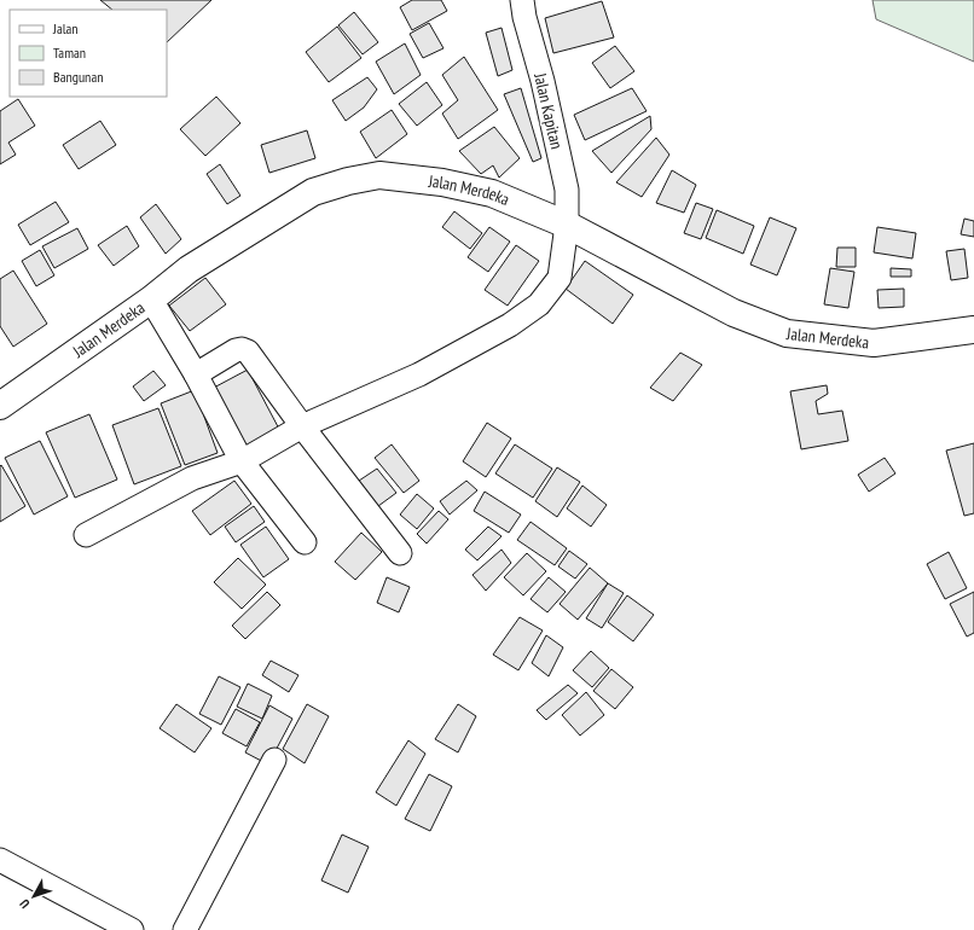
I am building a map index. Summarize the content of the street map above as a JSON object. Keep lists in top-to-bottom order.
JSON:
{
  "streets": {
    "street": ["Jalan Kapitan", "Jalan Merdeka"]
  },
  "crossings": [
    ["Jalan Kapitan", "Jalan Merdeka"]
  ],
  "legend": ["Jalan", "Taman", "Bangunan"],
  "north": "bottom left"
}
